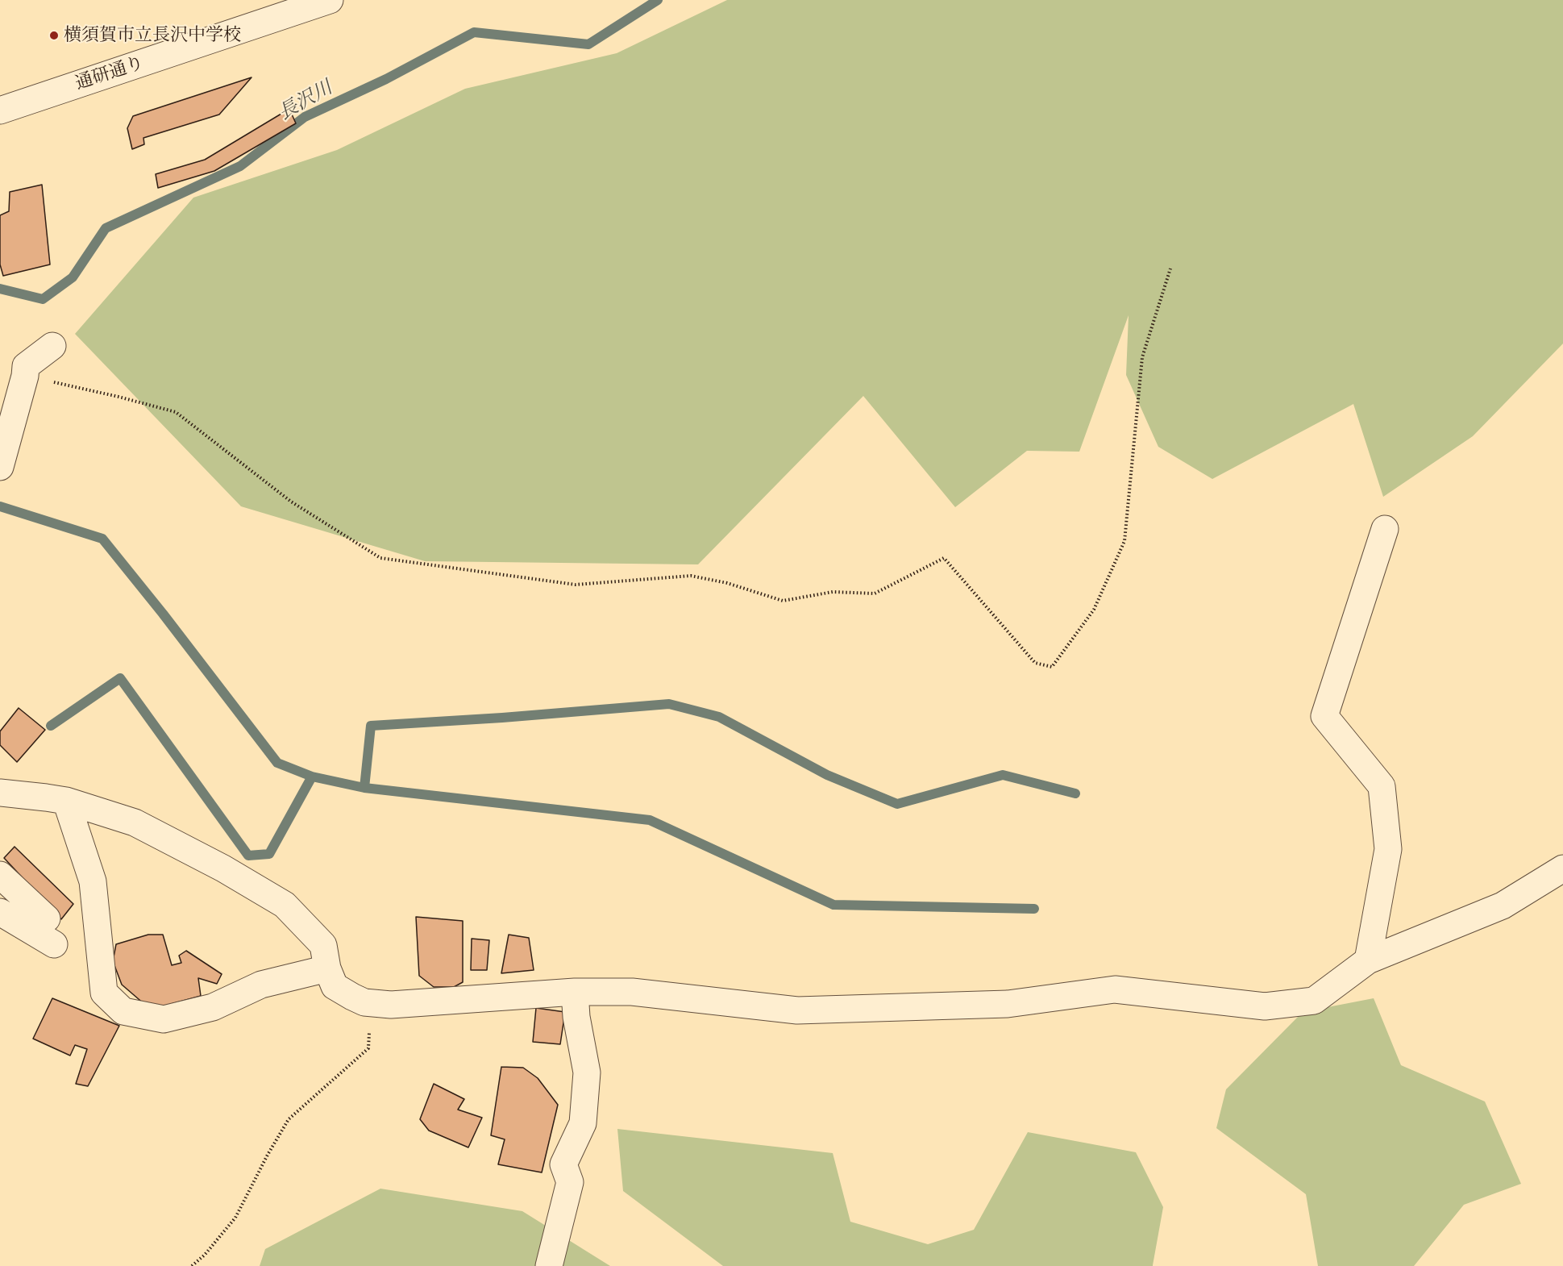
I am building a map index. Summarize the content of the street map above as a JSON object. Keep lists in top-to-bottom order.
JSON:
{
  "streets": {
    "street": ["通研通り"]
  },
  "water": ["長沢川"],
  "places": ["横須賀市立長沢中学校"]
}
